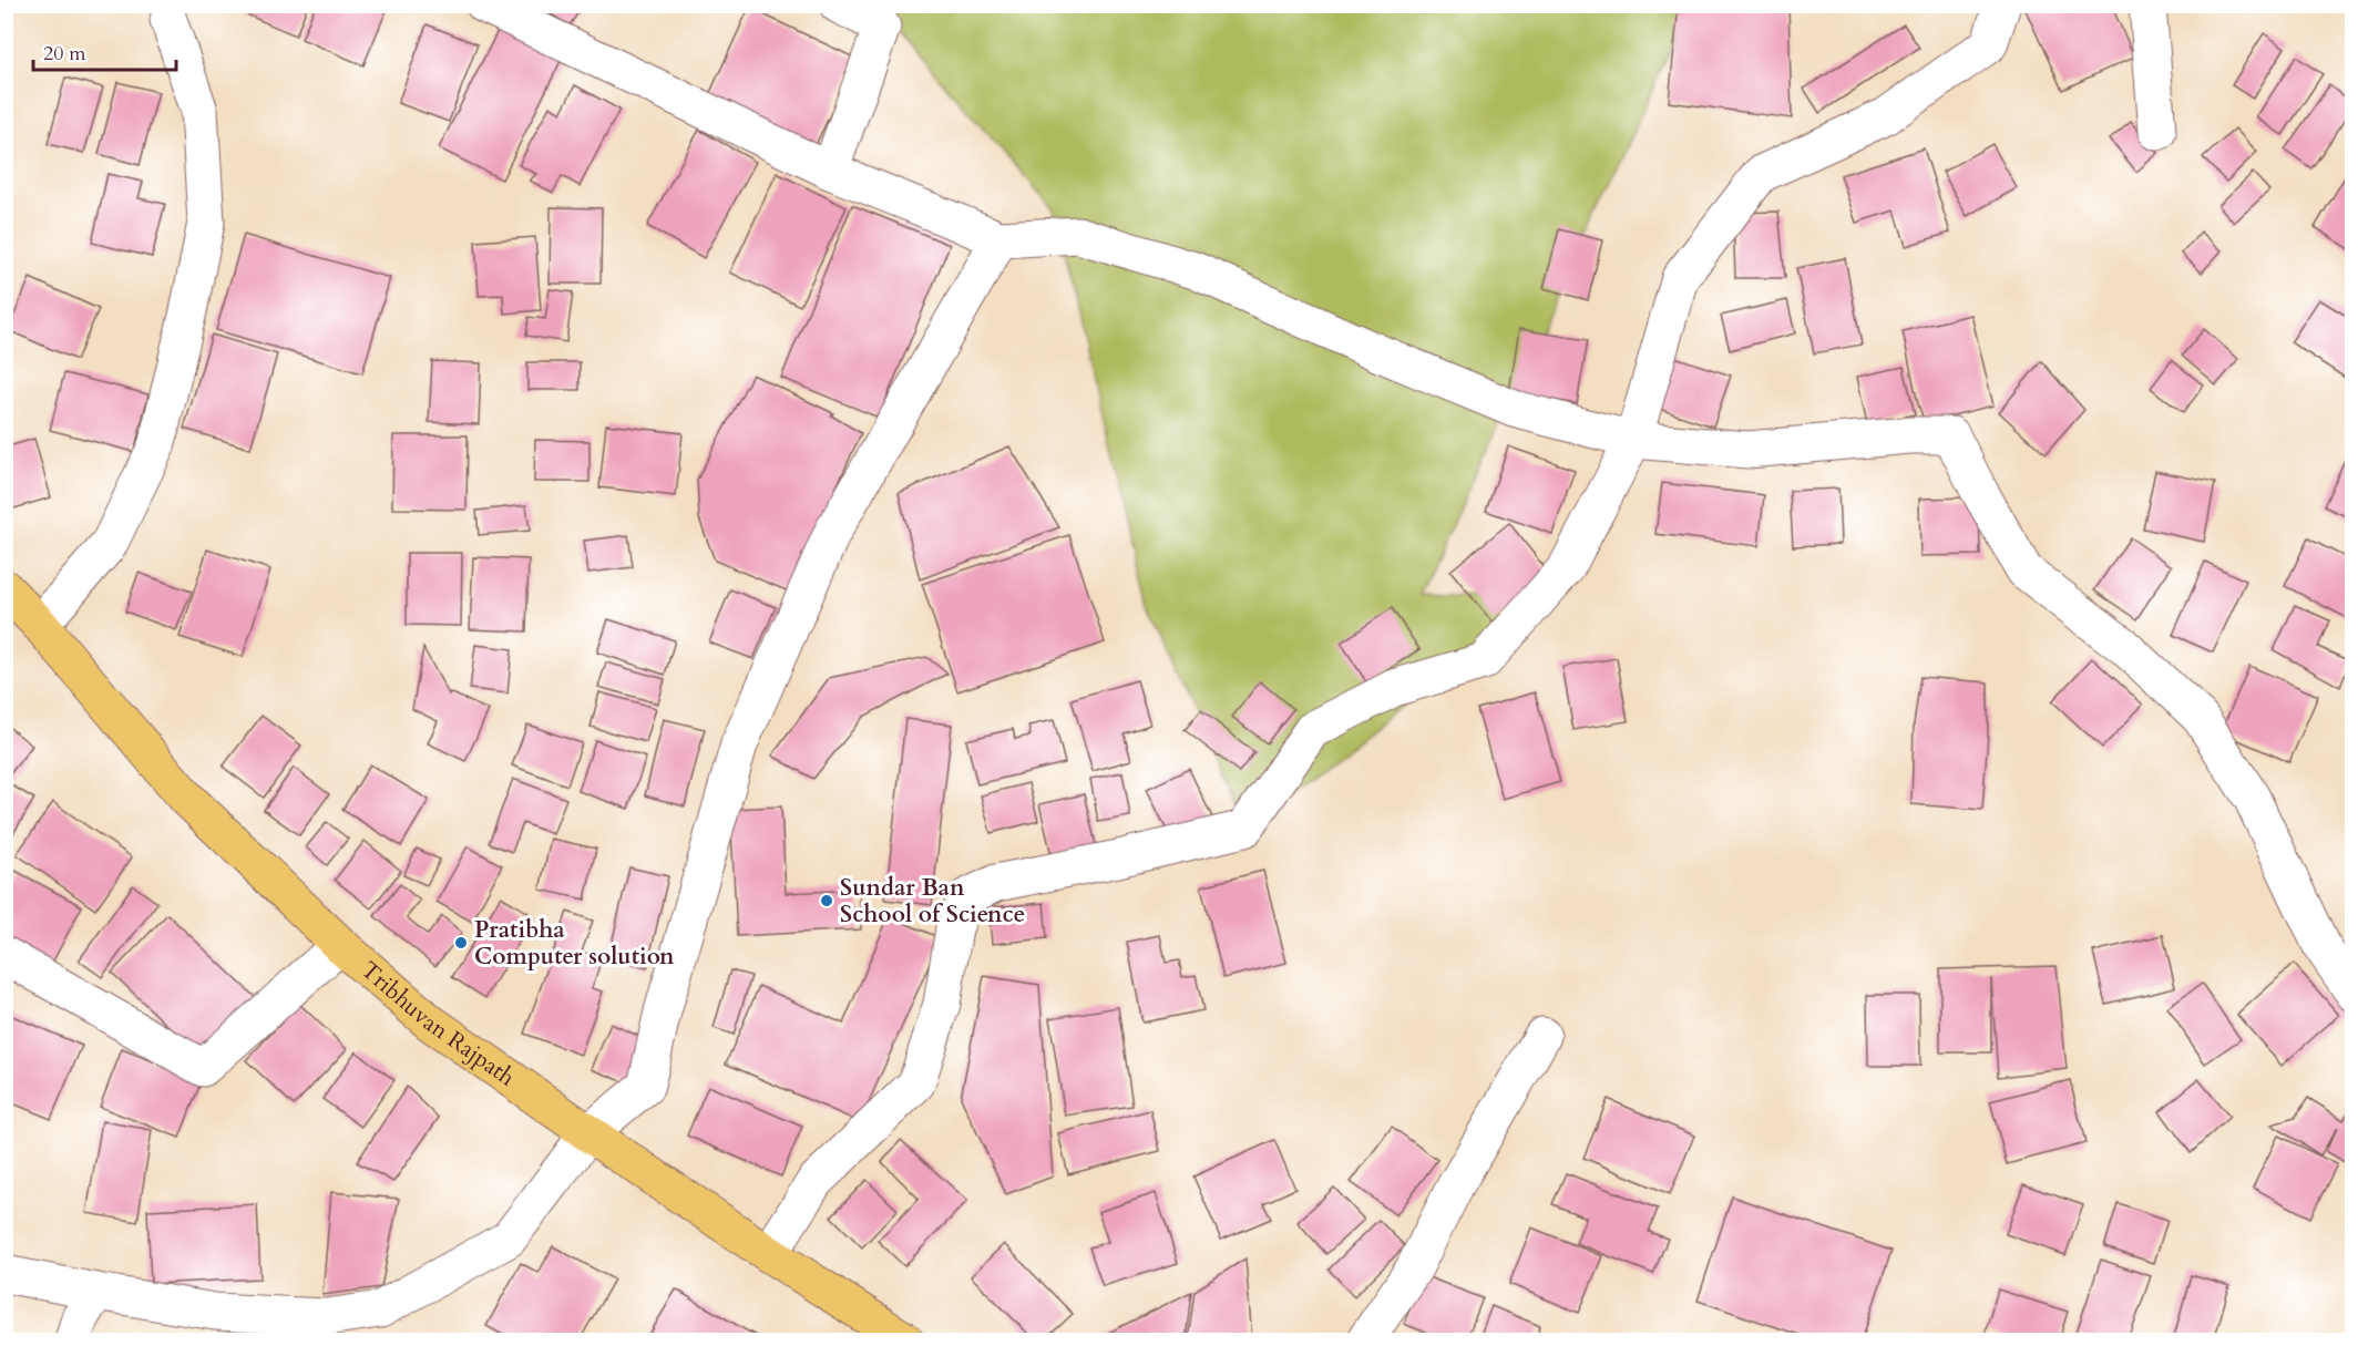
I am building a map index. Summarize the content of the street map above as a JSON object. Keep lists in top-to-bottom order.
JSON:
{
  "streets": {
    "highway": ["Tribhuvan Rajpath"]
  },
  "places": ["Sundar Ban School of Science", "Pratibha Computer solution"],
  "scale_bar": "20 m"
}
